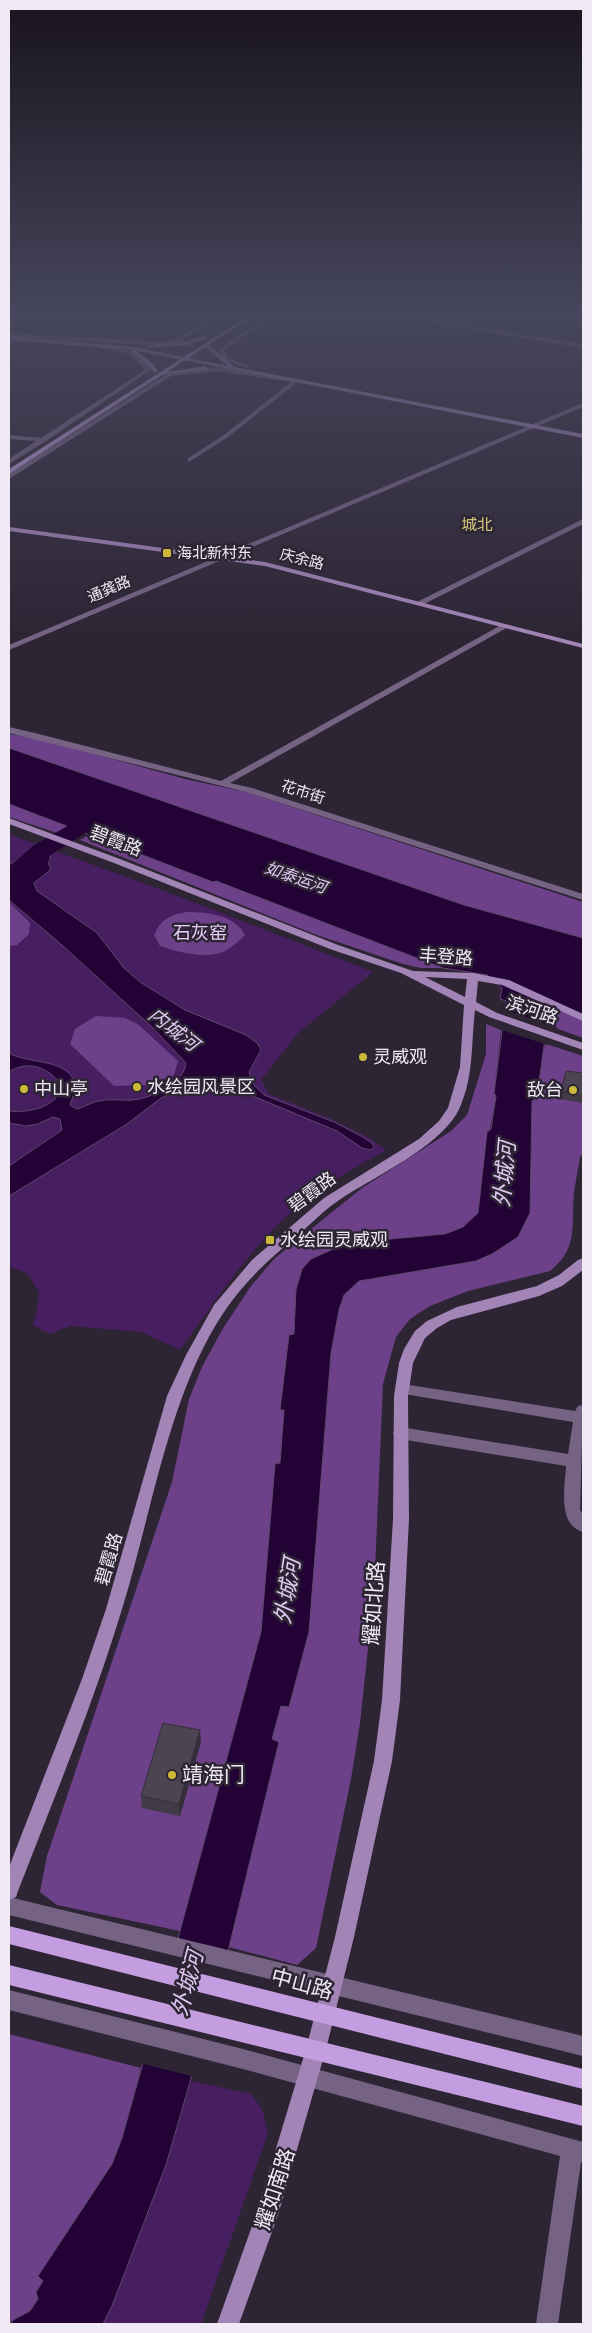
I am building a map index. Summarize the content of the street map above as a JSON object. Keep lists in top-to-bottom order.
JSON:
{
  "streets": {
    "main road": ["中山路"],
    "street": [
      "庆余路",
      "通龚路",
      "花市街",
      "碧霞路",
      "丰登路",
      "滨河路",
      "耀如北路",
      "耀如南路"
    ]
  },
  "crossings": [
    ["庆余路", "通龚路"],
    ["碧霞路", "丰登路"],
    ["碧霞路", "滨河路"],
    ["耀如北路", "中山路"],
    ["耀如北路", "耀如南路"]
  ],
  "districts": ["城北"],
  "water": ["如泰运河", "内城河", "外城河"],
  "parks": ["石灰窑"],
  "places": {
    "transit": ["海北新村东", "水绘园灵威观"],
    "other": [
      "灵威观",
      "水绘园风景区",
      "中山亭",
      "敌台",
      "靖海门"
    ]
  }
}
